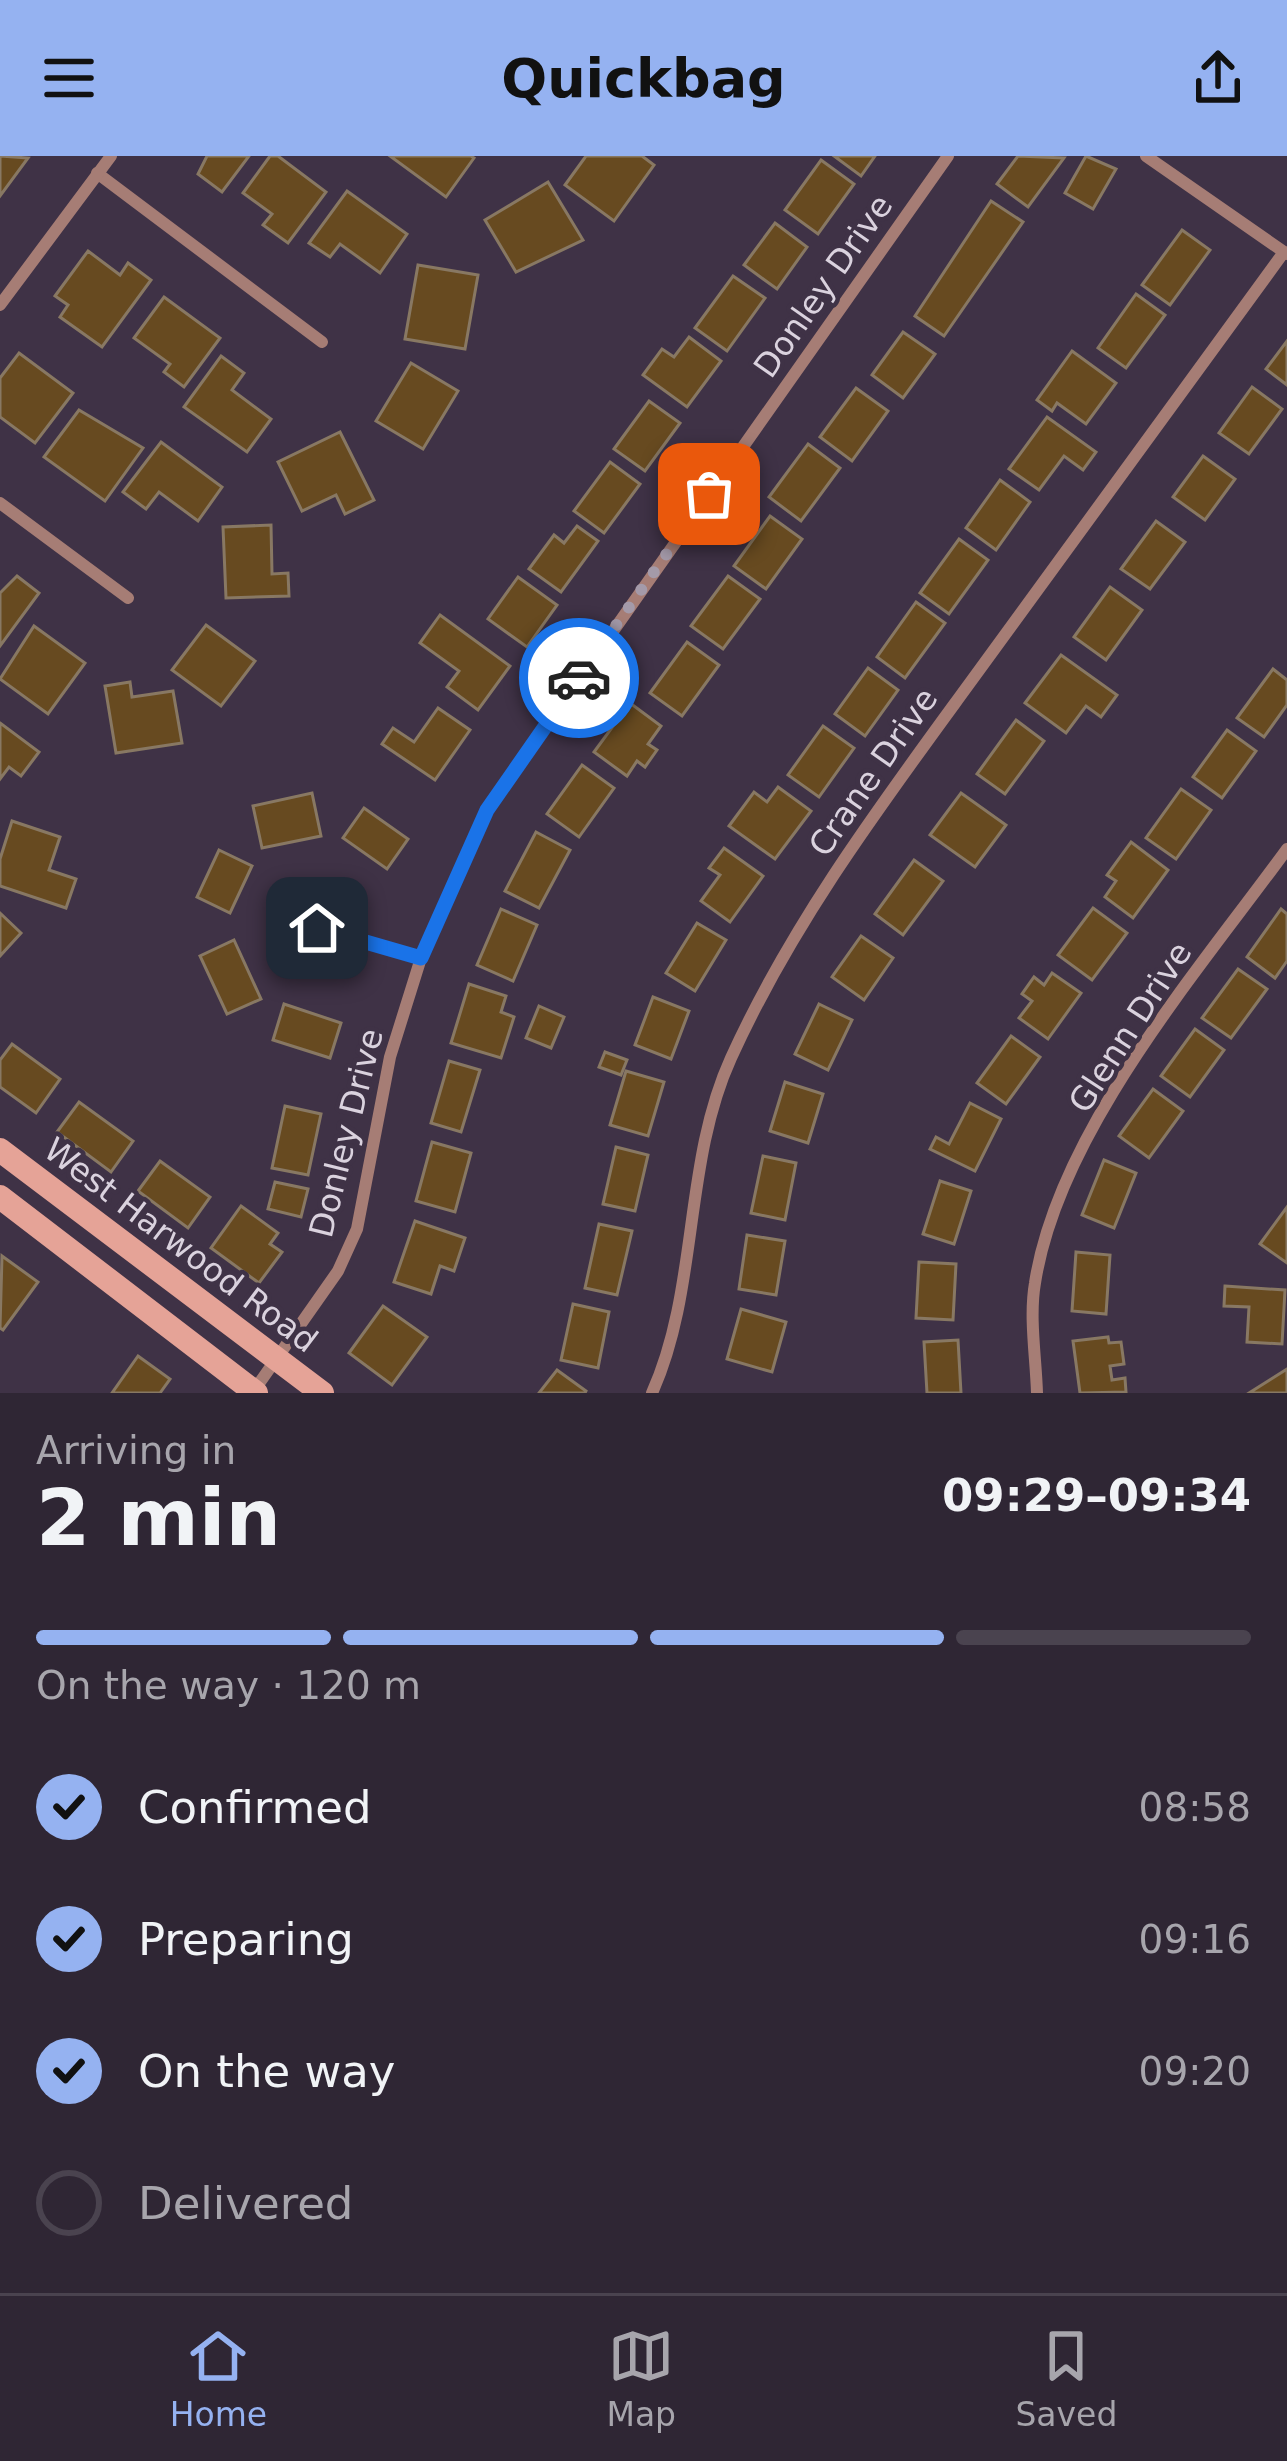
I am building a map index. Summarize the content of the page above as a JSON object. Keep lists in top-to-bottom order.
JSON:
{
  "streets": {
    "main road": ["West Harwood Road"],
    "street": ["Donley Drive", "Crane Drive", "Glenn Drive"]
  },
  "crossings": [
    ["Donley Drive", "West Harwood Road"]
  ],
  "page": {
    "header": "Quickbag",
    "heading": ["2 min", "Arriving in", "09:29–09:34"],
    "bar": "On the way · 120 m",
    "list": [
      ["Confirmed", "08:58"],
      ["Preparing", "09:16"],
      ["On the way", "09:20"],
      "Delivered"
    ],
    "tabs": ["Home", "Map", "Saved"]
  }
}
